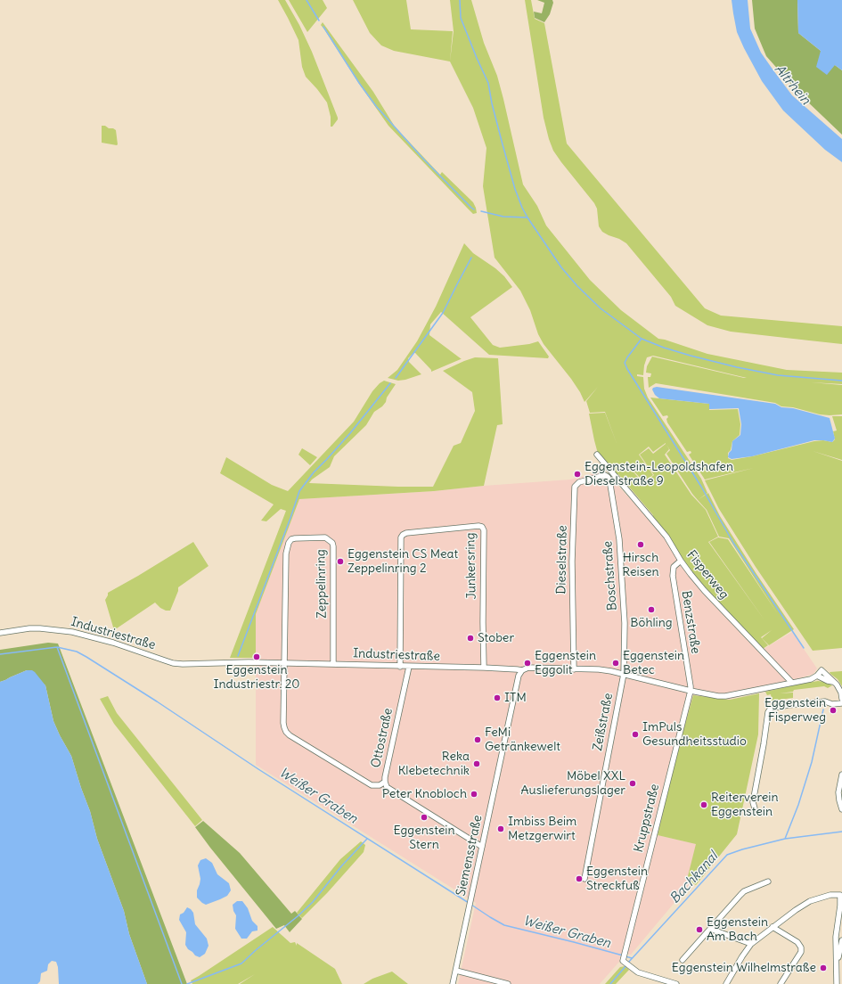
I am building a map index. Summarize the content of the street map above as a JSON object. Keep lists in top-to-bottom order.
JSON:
{
  "streets": {
    "street": [
      "Dieselstraße",
      "Junkersring",
      "Fisperweg",
      "Boschstraße",
      "Zeppelinring",
      "Benzstraße",
      "Industriestraße",
      "Zeißstraße",
      "Ottostraße",
      "Kruppstraße",
      "Siemensstraße"
    ]
  },
  "crossings": [
    ["Dieselstraße", "Boschstraße"],
    ["Dieselstraße", "Industriestraße"],
    ["Junkersring", "Industriestraße"],
    ["Fisperweg", "Benzstraße"],
    ["Fisperweg", "Industriestraße"],
    ["Boschstraße", "Industriestraße"],
    ["Boschstraße", "Zeißstraße"],
    ["Zeppelinring", "Industriestraße"],
    ["Zeppelinring", "Ottostraße"],
    ["Benzstraße", "Industriestraße"],
    ["Benzstraße", "Kruppstraße"],
    ["Industriestraße", "Zeißstraße"],
    ["Industriestraße", "Ottostraße"],
    ["Industriestraße", "Kruppstraße"],
    ["Industriestraße", "Siemensstraße"],
    ["Ottostraße", "Siemensstraße"]
  ],
  "water": ["Altrhein", "Weißer Graben", "Bachkanal"],
  "places": [
    "Eggenstein-Leopoldshafen Dieselstraße 9",
    "Hirsch Reisen",
    "Eggenstein CS Meat Zeppelinring 2",
    "Böhling",
    "Stober",
    "Eggenstein Industriestr. 20",
    "Eggenstein Eggolit",
    "Eggenstein Betec",
    "ITM",
    "Eggenstein Fisperweg",
    "ImPuls Gesundheitsstudio",
    "FeMi Getränkewelt",
    "Reka Klebetechnik",
    "Möbel XXL Auslieferungslager",
    "Peter Knobloch",
    "Reiterverein Eggenstein",
    "Eggenstein Stern",
    "Imbiss Beim Metzgerwirt",
    "Eggenstein Streckfuß",
    "Eggenstein Am Bach",
    "Eggenstein Wilhelmstraße"
  ]
}
